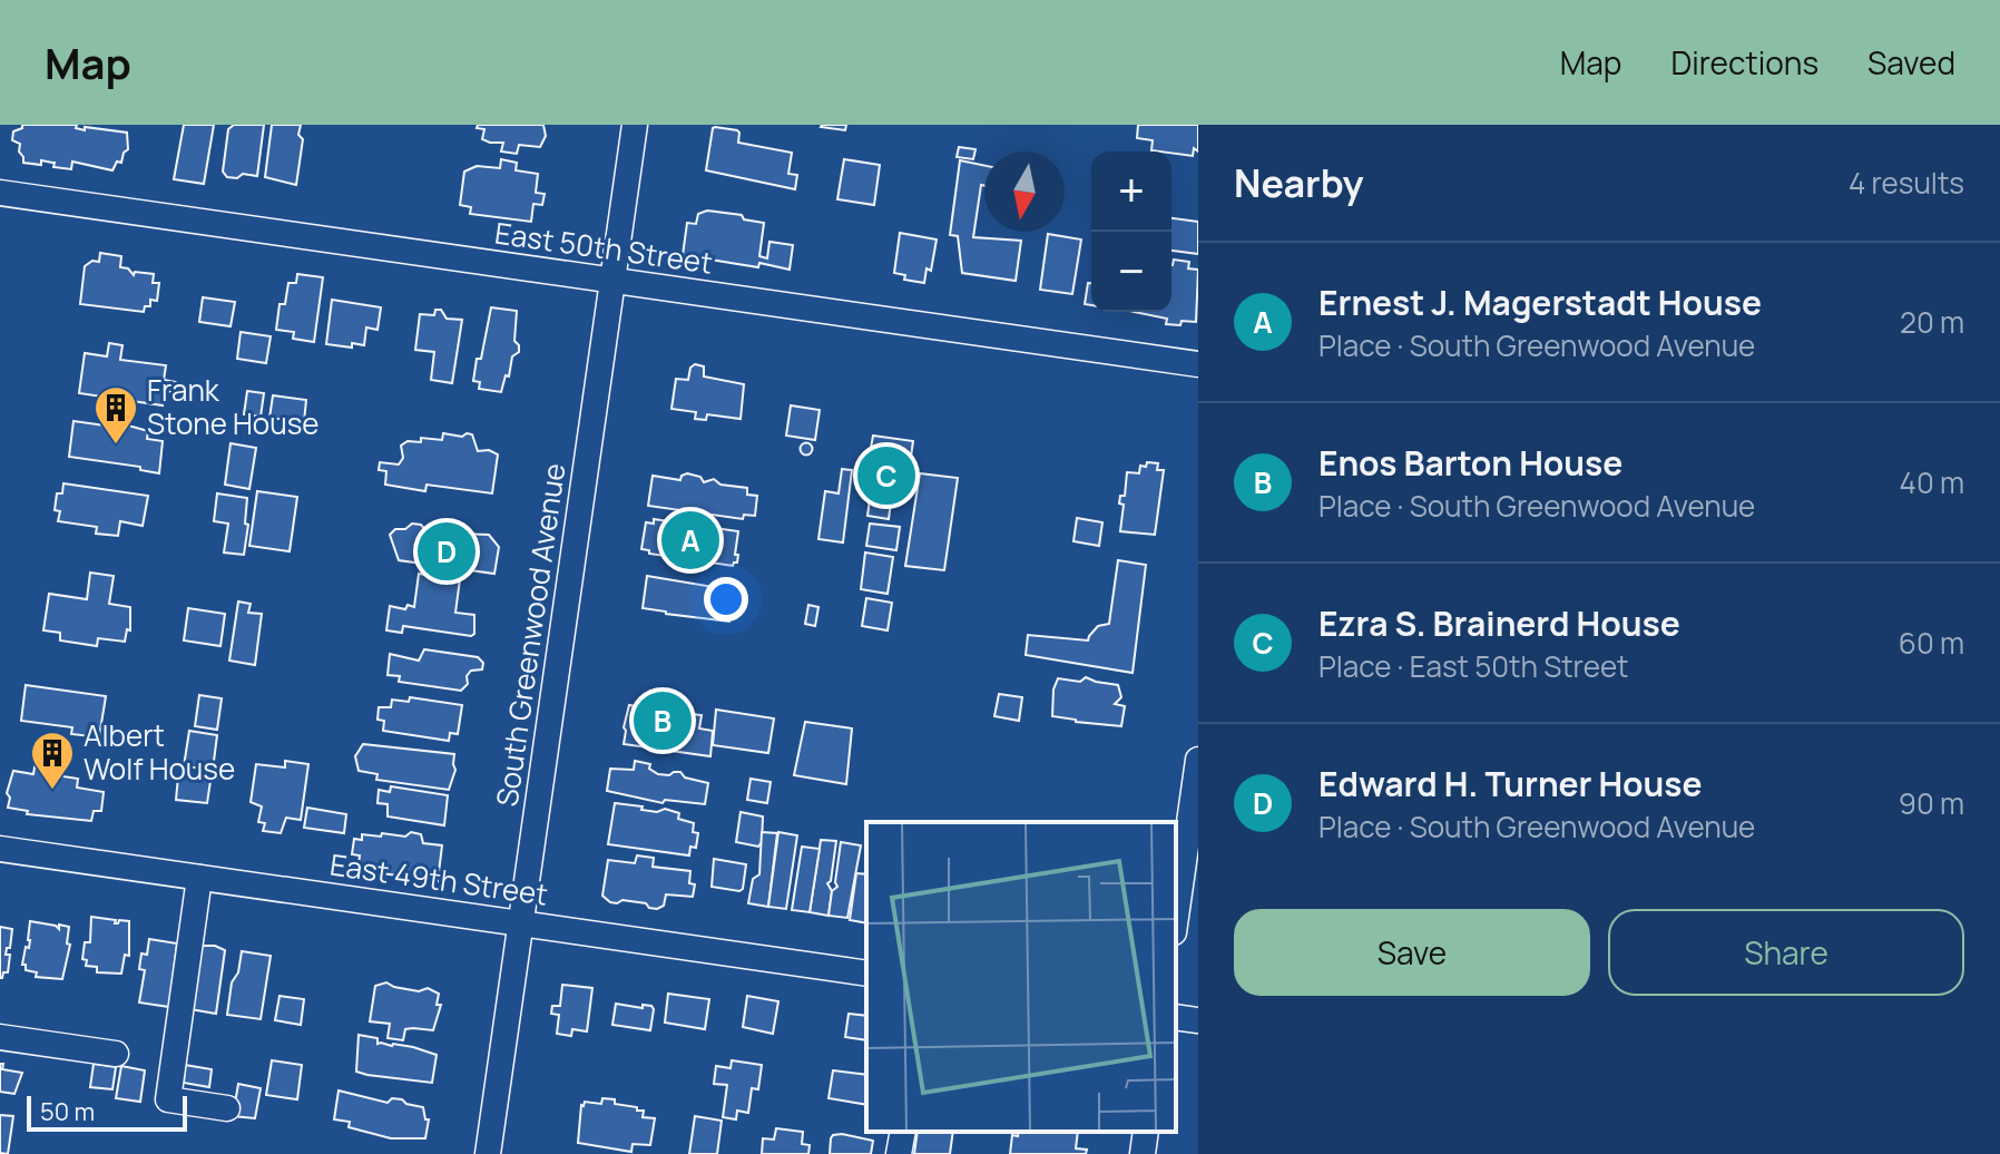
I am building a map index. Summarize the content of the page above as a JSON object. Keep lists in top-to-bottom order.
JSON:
{
  "streets": {
    "street": ["East 50th Street", "South Greenwood Avenue", "East 49th Street"]
  },
  "crossings": [
    ["East 50th Street", "South Greenwood Avenue"],
    ["South Greenwood Avenue", "East 49th Street"]
  ],
  "places": {
    "building": ["Frank Stone House", "Albert Wolf House"]
  },
  "scale_bar": "50 m",
  "north": "bottom",
  "page": {
    "header": "Map",
    "nav": ["Map", "Directions", "Saved"],
    "heading": ["Nearby", "4 results"],
    "map_buttons": ["+", "−"],
    "list": [
      {
        "mark": "A",
        "name": "Ernest J. Magerstadt House",
        "note": "Place · South Greenwood Avenue",
        "value": "20 m"
      },
      {
        "mark": "B",
        "name": "Enos Barton House",
        "note": "Place · South Greenwood Avenue",
        "value": "40 m"
      },
      {
        "mark": "C",
        "name": "Ezra S. Brainerd House",
        "note": "Place · East 50th Street",
        "value": "60 m"
      },
      {
        "mark": "D",
        "name": "Edward H. Turner House",
        "note": "Place · South Greenwood Avenue",
        "value": "90 m"
      }
    ],
    "pins": [
      "C",
      "A",
      "D",
      "B"
    ],
    "buttons": ["Save", "Share"],
    "scale": "50 m"
  }
}
